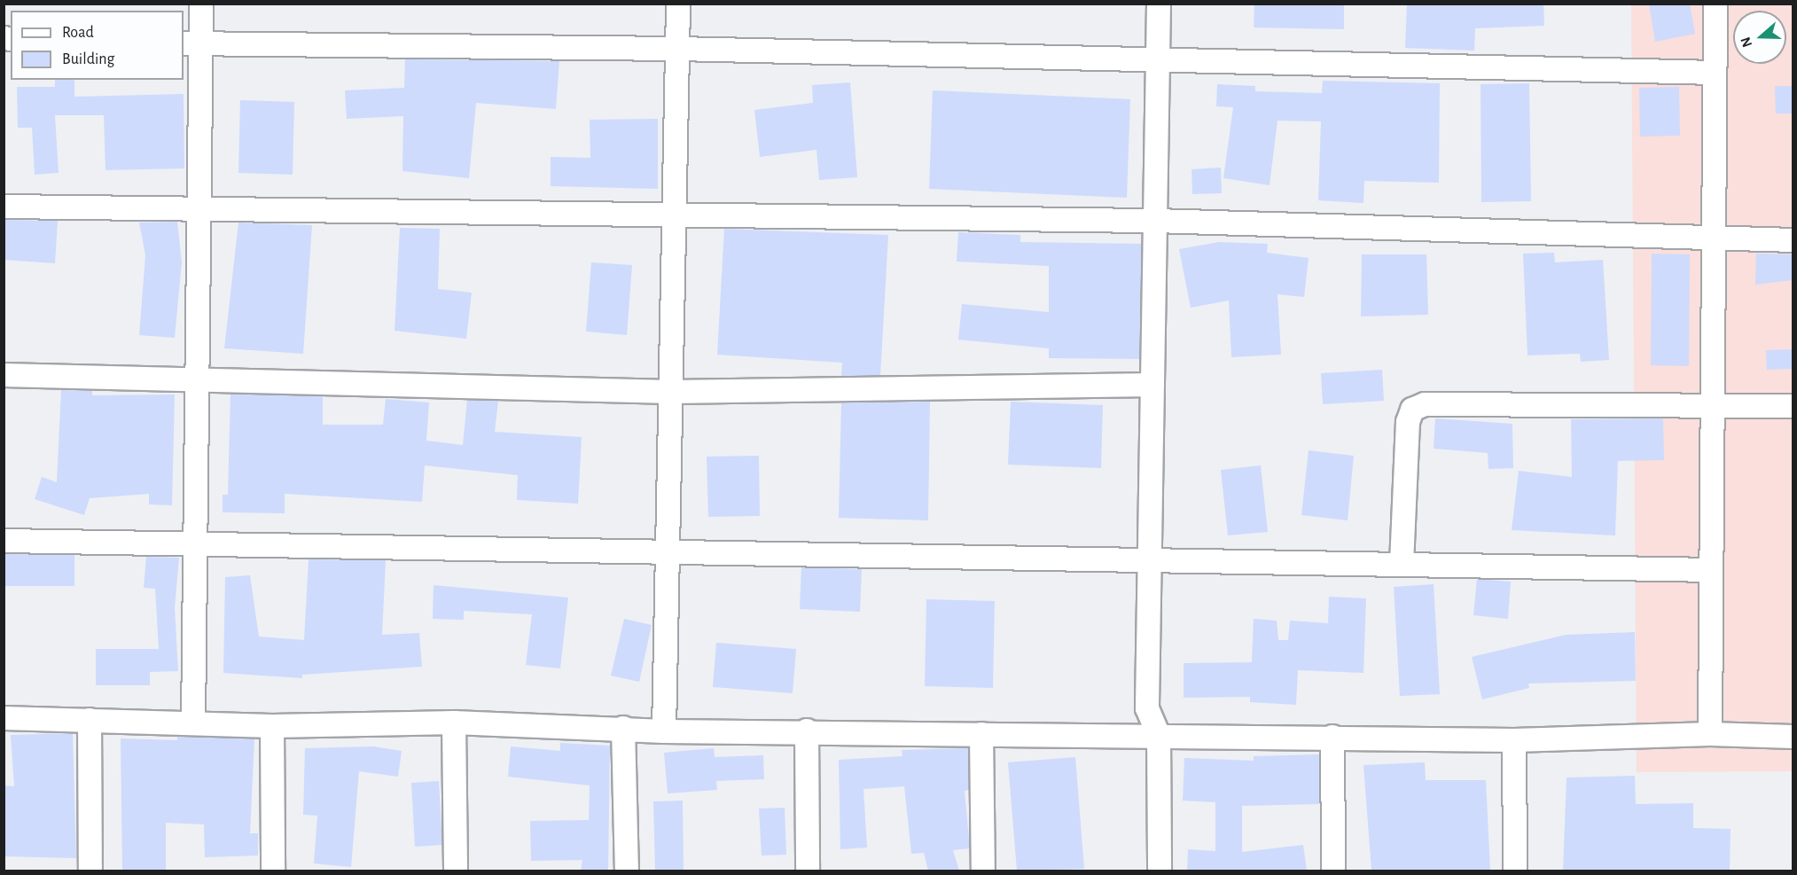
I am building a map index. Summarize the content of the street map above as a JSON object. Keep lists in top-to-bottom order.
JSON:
{
  "legend": ["Road", "Building"],
  "north": "left"
}
